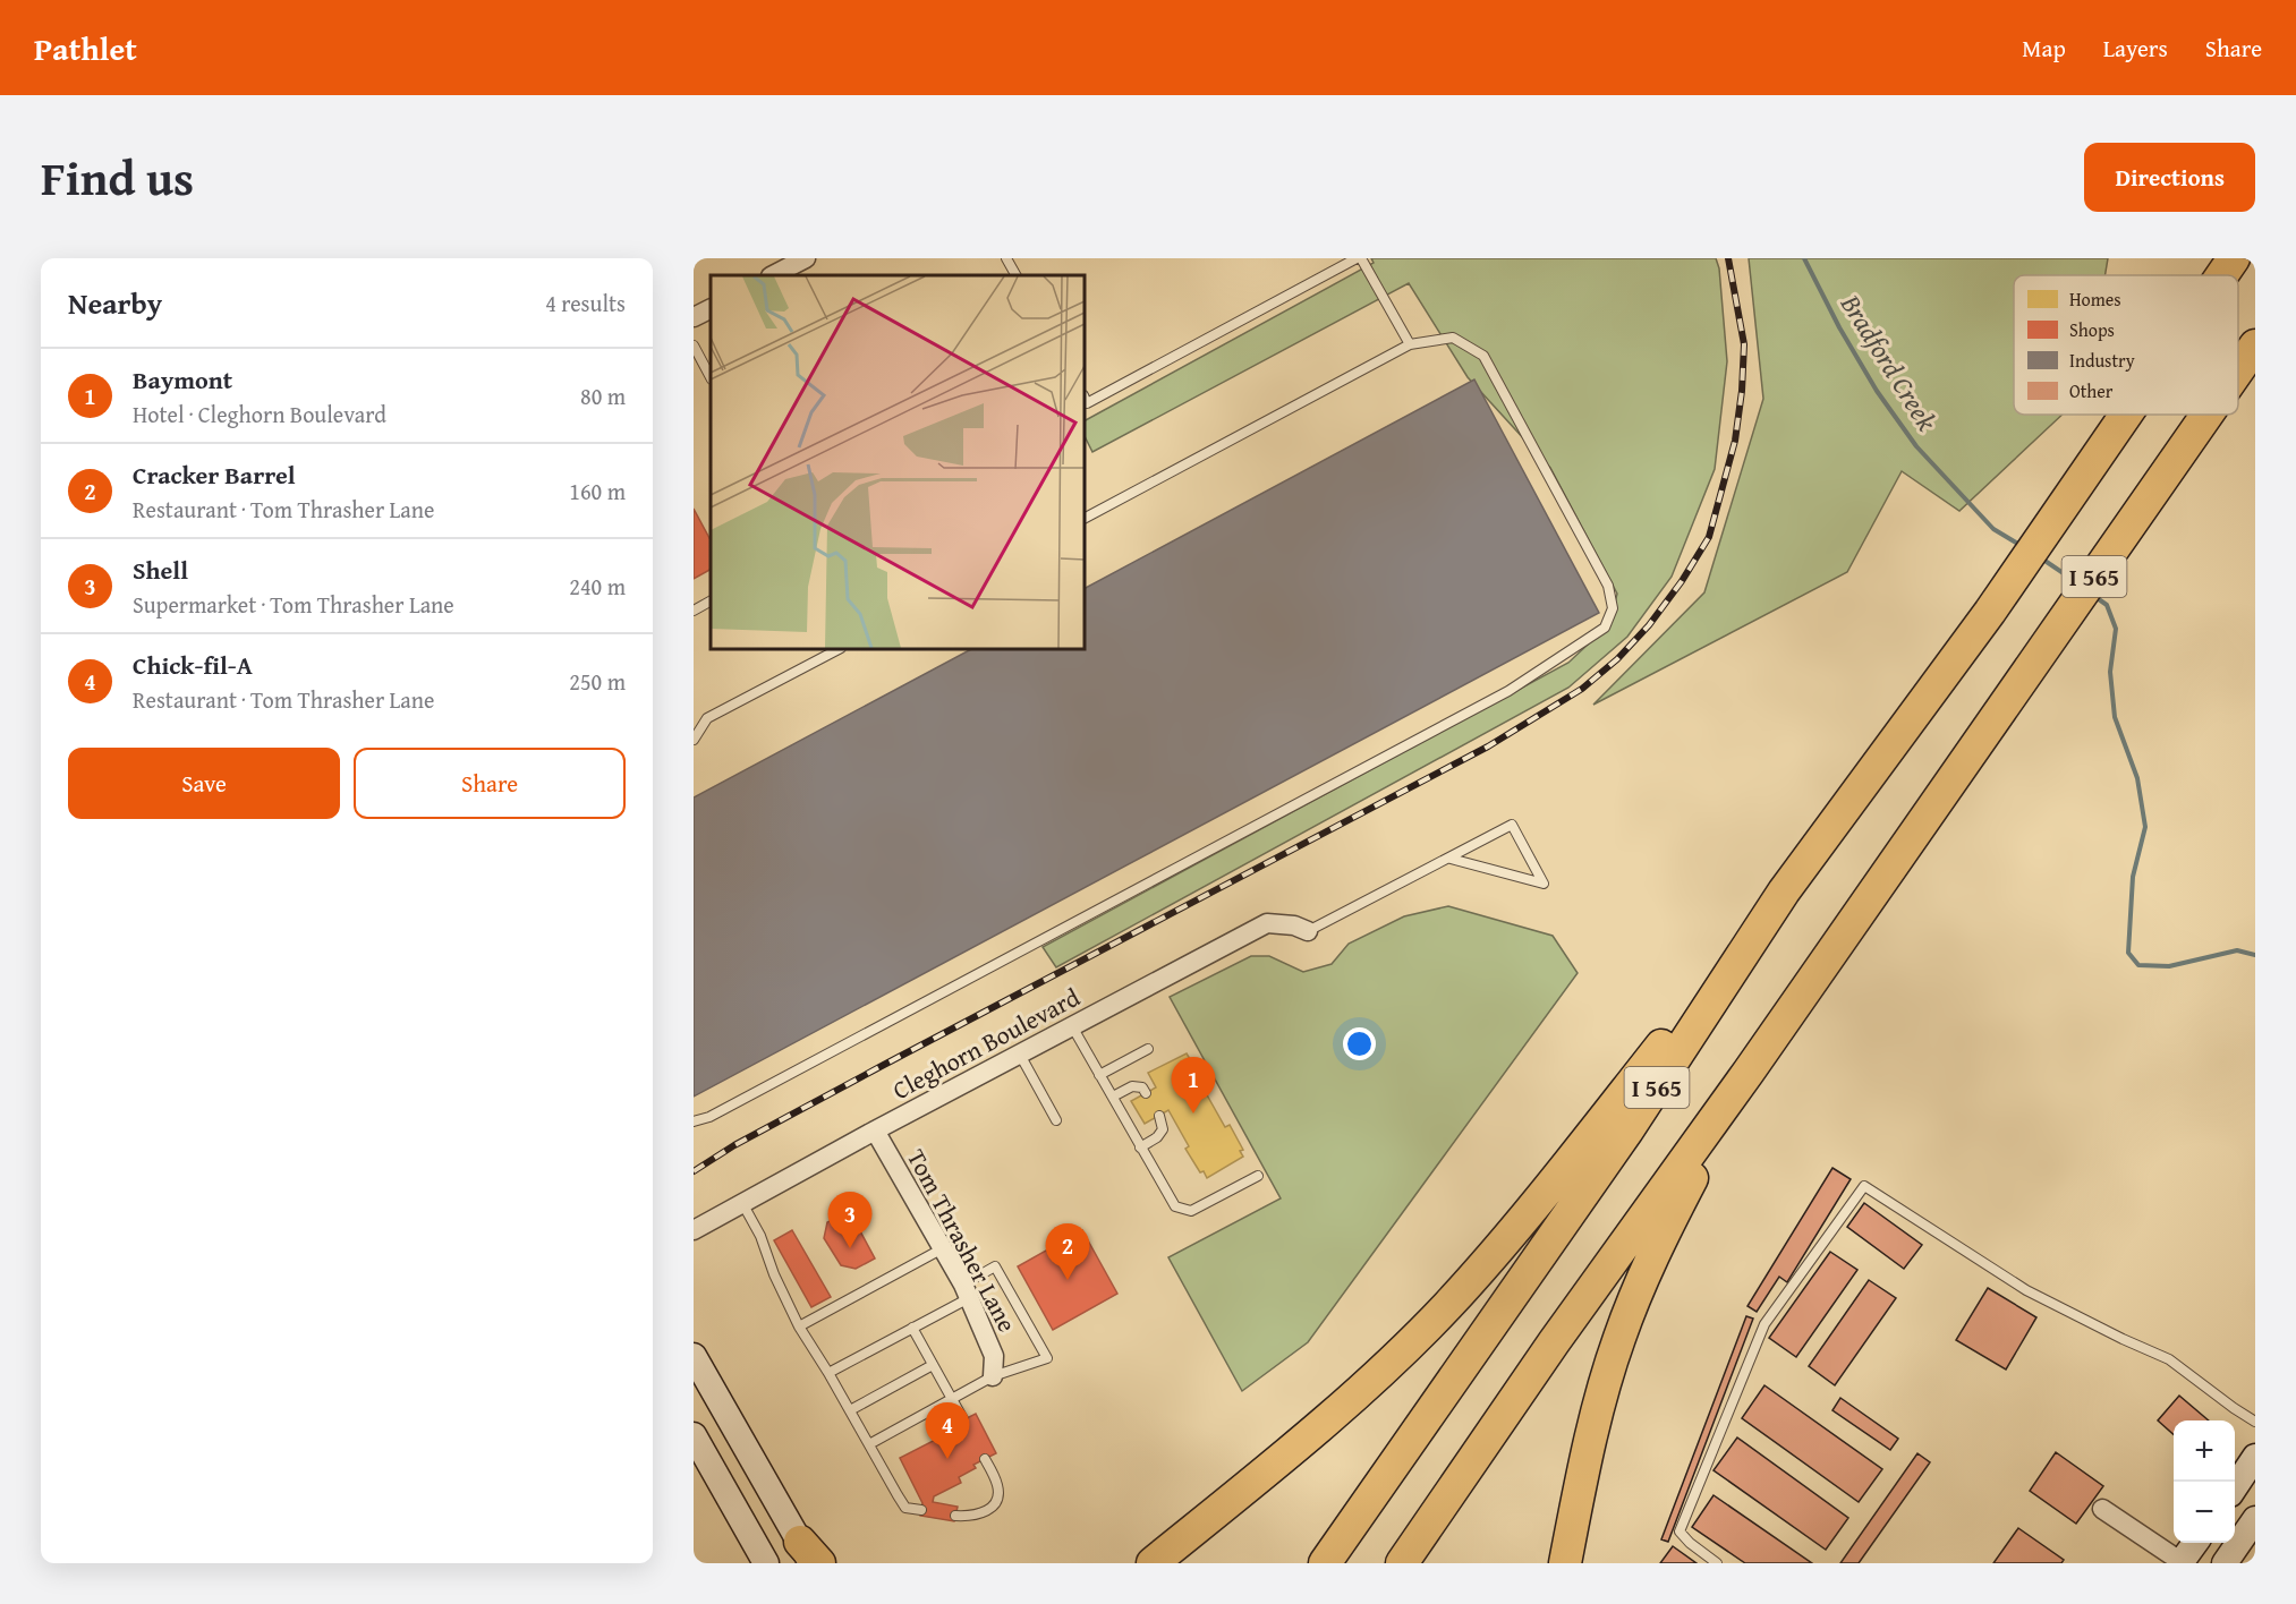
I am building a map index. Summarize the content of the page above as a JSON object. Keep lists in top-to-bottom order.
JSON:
{
  "streets": {
    "highway": ["I 565"],
    "street": ["Cleghorn Boulevard", "Tom Thrasher Lane"]
  },
  "crossings": [
    ["Cleghorn Boulevard", "Tom Thrasher Lane"]
  ],
  "water": ["Bradford Creek"],
  "legend": [
    "Homes",
    "Shops",
    "Industry",
    "Other"
  ],
  "page": {
    "header": "Pathlet",
    "nav": ["Map", "Layers", "Share"],
    "title": "Find us",
    "buttons": [
      "Directions",
      ["Save", "Share"]
    ],
    "heading": ["Nearby", "4 results"],
    "list": [
      {
        "mark": "1",
        "name": "Baymont",
        "note": "Hotel · Cleghorn Boulevard",
        "value": "80 m"
      },
      {
        "mark": "2",
        "name": "Cracker Barrel",
        "note": "Restaurant · Tom Thrasher Lane",
        "value": "160 m"
      },
      {
        "mark": "3",
        "name": "Shell",
        "note": "Supermarket · Tom Thrasher Lane",
        "value": "240 m"
      },
      {
        "mark": "4",
        "name": "Chick-fil-A",
        "note": "Restaurant · Tom Thrasher Lane",
        "value": "250 m"
      }
    ],
    "pins": [
      "1",
      "3",
      "2",
      "4"
    ],
    "map_buttons": ["+", "−"]
  }
}
